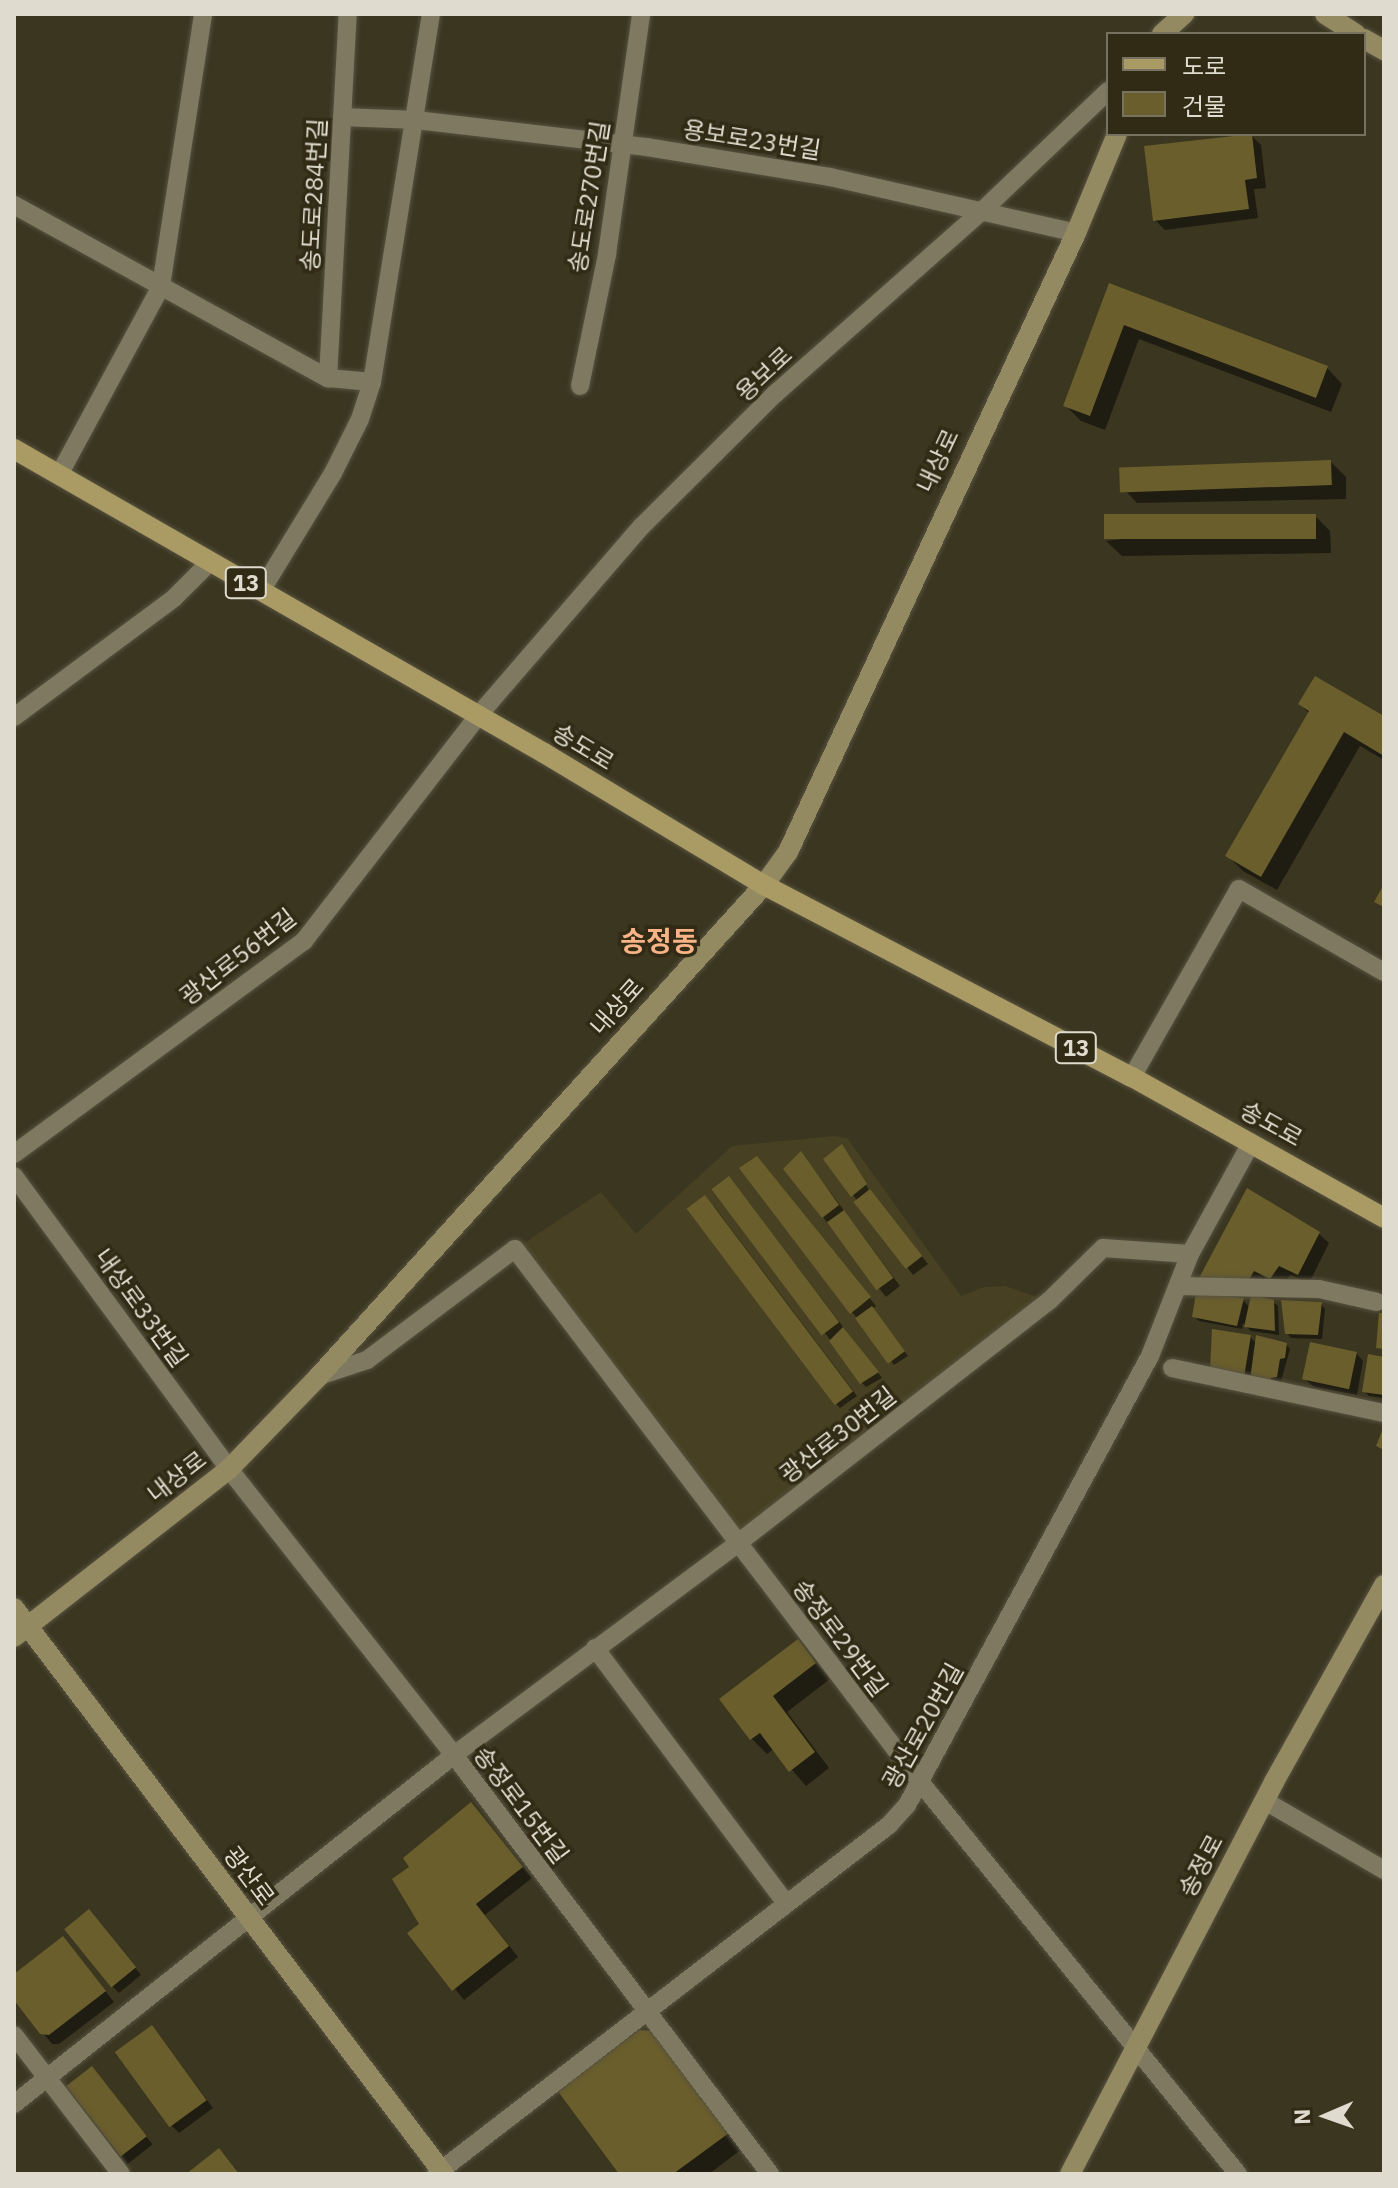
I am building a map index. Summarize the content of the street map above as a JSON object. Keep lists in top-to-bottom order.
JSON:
{
  "streets": {
    "main road": [
      "내상로",
      "13",
      "송도로",
      "송정로",
      "광산로"
    ],
    "street": [
      "용보로23번길",
      "송도로284번길",
      "송도로270번길",
      "용보로",
      "광산로56번길",
      "내상로33번길",
      "광산로30번길",
      "송정로29번길",
      "광산로20번길",
      "송정로15번길"
    ]
  },
  "crossings": [
    ["용보로23번길", "송도로284번길"],
    ["용보로23번길", "송도로270번길"],
    ["용보로23번길", "용보로"],
    ["용보로23번길", "내상로"],
    ["용보로", "송도로"],
    ["용보로", "광산로56번길"],
    ["내상로", "송도로"],
    ["내상로", "내상로33번길"],
    ["내상로", "송정로29번길"],
    ["내상로", "송정로15번길"],
    ["내상로", "광산로"],
    ["송도로", "광산로56번길"],
    ["송도로", "광산로20번길"],
    ["내상로33번길", "송정로15번길"],
    ["광산로30번길", "송정로29번길"],
    ["광산로30번길", "광산로20번길"],
    ["광산로30번길", "송정로15번길"],
    ["광산로30번길", "광산로"],
    ["송정로29번길", "광산로20번길"],
    ["송정로29번길", "송정로"],
    ["광산로20번길", "송정로15번길"],
    ["광산로20번길", "광산로"]
  ],
  "districts": ["송정동"],
  "legend": ["도로", "건물"],
  "north": "left"
}
